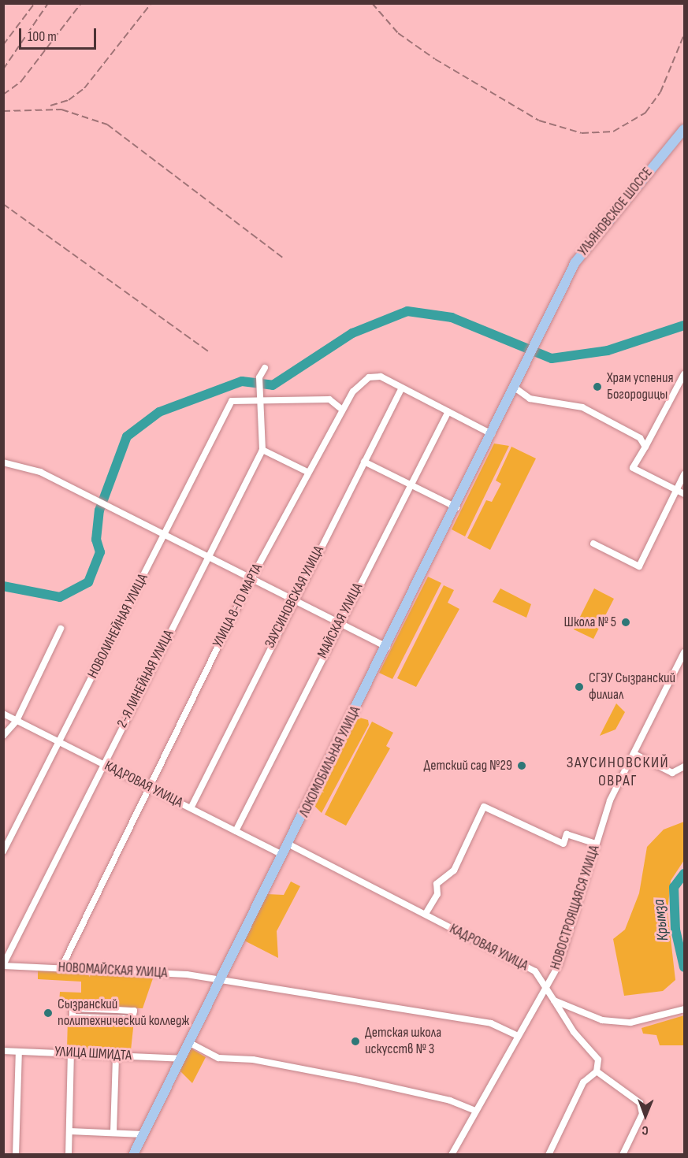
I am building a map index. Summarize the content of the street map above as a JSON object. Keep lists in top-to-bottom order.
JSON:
{
  "streets": {
    "main road": ["УЛЬЯНОВСКОЕ ШОССЕ", "ЛОКОМОБИЛЬНАЯ УЛИЦА"],
    "street": [
      "ЗАУСИНОВСКАЯ УЛИЦА",
      "УЛИЦА 8-ГО МАРТА",
      "МАЙСКАЯ УЛИЦА",
      "НОВОЛИНЕЙНАЯ УЛИЦА",
      "2-Я ЛИНЕЙНАЯ УЛИЦА",
      "КАДРОВАЯ УЛИЦА",
      "НОВОСТРОЯЩАЯСЯ УЛИЦА",
      "НОВОМАЙСКАЯ УЛИЦА",
      "УЛИЦА ШМИДТА"
    ]
  },
  "crossings": [
    ["УЛЬЯНОВСКОЕ ШОССЕ", "ЛОКОМОБИЛЬНАЯ УЛИЦА"],
    ["ЗАУСИНОВСКАЯ УЛИЦА", "УЛИЦА 8-ГО МАРТА"],
    ["ЗАУСИНОВСКАЯ УЛИЦА", "КАДРОВАЯ УЛИЦА"],
    ["УЛИЦА 8-ГО МАРТА", "МАЙСКАЯ УЛИЦА"],
    ["УЛИЦА 8-ГО МАРТА", "ЛОКОМОБИЛЬНАЯ УЛИЦА"],
    ["УЛИЦА 8-ГО МАРТА", "КАДРОВАЯ УЛИЦА"],
    ["УЛИЦА 8-ГО МАРТА", "НОВОМАЙСКАЯ УЛИЦА"],
    ["МАЙСКАЯ УЛИЦА", "КАДРОВАЯ УЛИЦА"],
    ["НОВОЛИНЕЙНАЯ УЛИЦА", "2-Я ЛИНЕЙНАЯ УЛИЦА"],
    ["НОВОЛИНЕЙНАЯ УЛИЦА", "КАДРОВАЯ УЛИЦА"],
    ["2-Я ЛИНЕЙНАЯ УЛИЦА", "КАДРОВАЯ УЛИЦА"],
    ["2-Я ЛИНЕЙНАЯ УЛИЦА", "НОВОМАЙСКАЯ УЛИЦА"],
    ["ЛОКОМОБИЛЬНАЯ УЛИЦА", "КАДРОВАЯ УЛИЦА"],
    ["ЛОКОМОБИЛЬНАЯ УЛИЦА", "НОВОМАЙСКАЯ УЛИЦА"],
    ["ЛОКОМОБИЛЬНАЯ УЛИЦА", "УЛИЦА ШМИДТА"],
    ["КАДРОВАЯ УЛИЦА", "НОВОСТРОЯЩАЯСЯ УЛИЦА"],
    ["НОВОСТРОЯЩАЯСЯ УЛИЦА", "НОВОМАЙСКАЯ УЛИЦА"]
  ],
  "districts": ["ЗАУСИНОВСКИЙ ОВРАГ"],
  "water": ["Крымза"],
  "places": [
    "Храм успения Богородицы",
    "Школа № 5",
    "СГЭУ Сызранский филиал",
    "Детский сад №29",
    "Сызранский политехнический колледж",
    "Детская школа искусств № 3"
  ],
  "scale_bar": "100 m",
  "north": "bottom"
}
